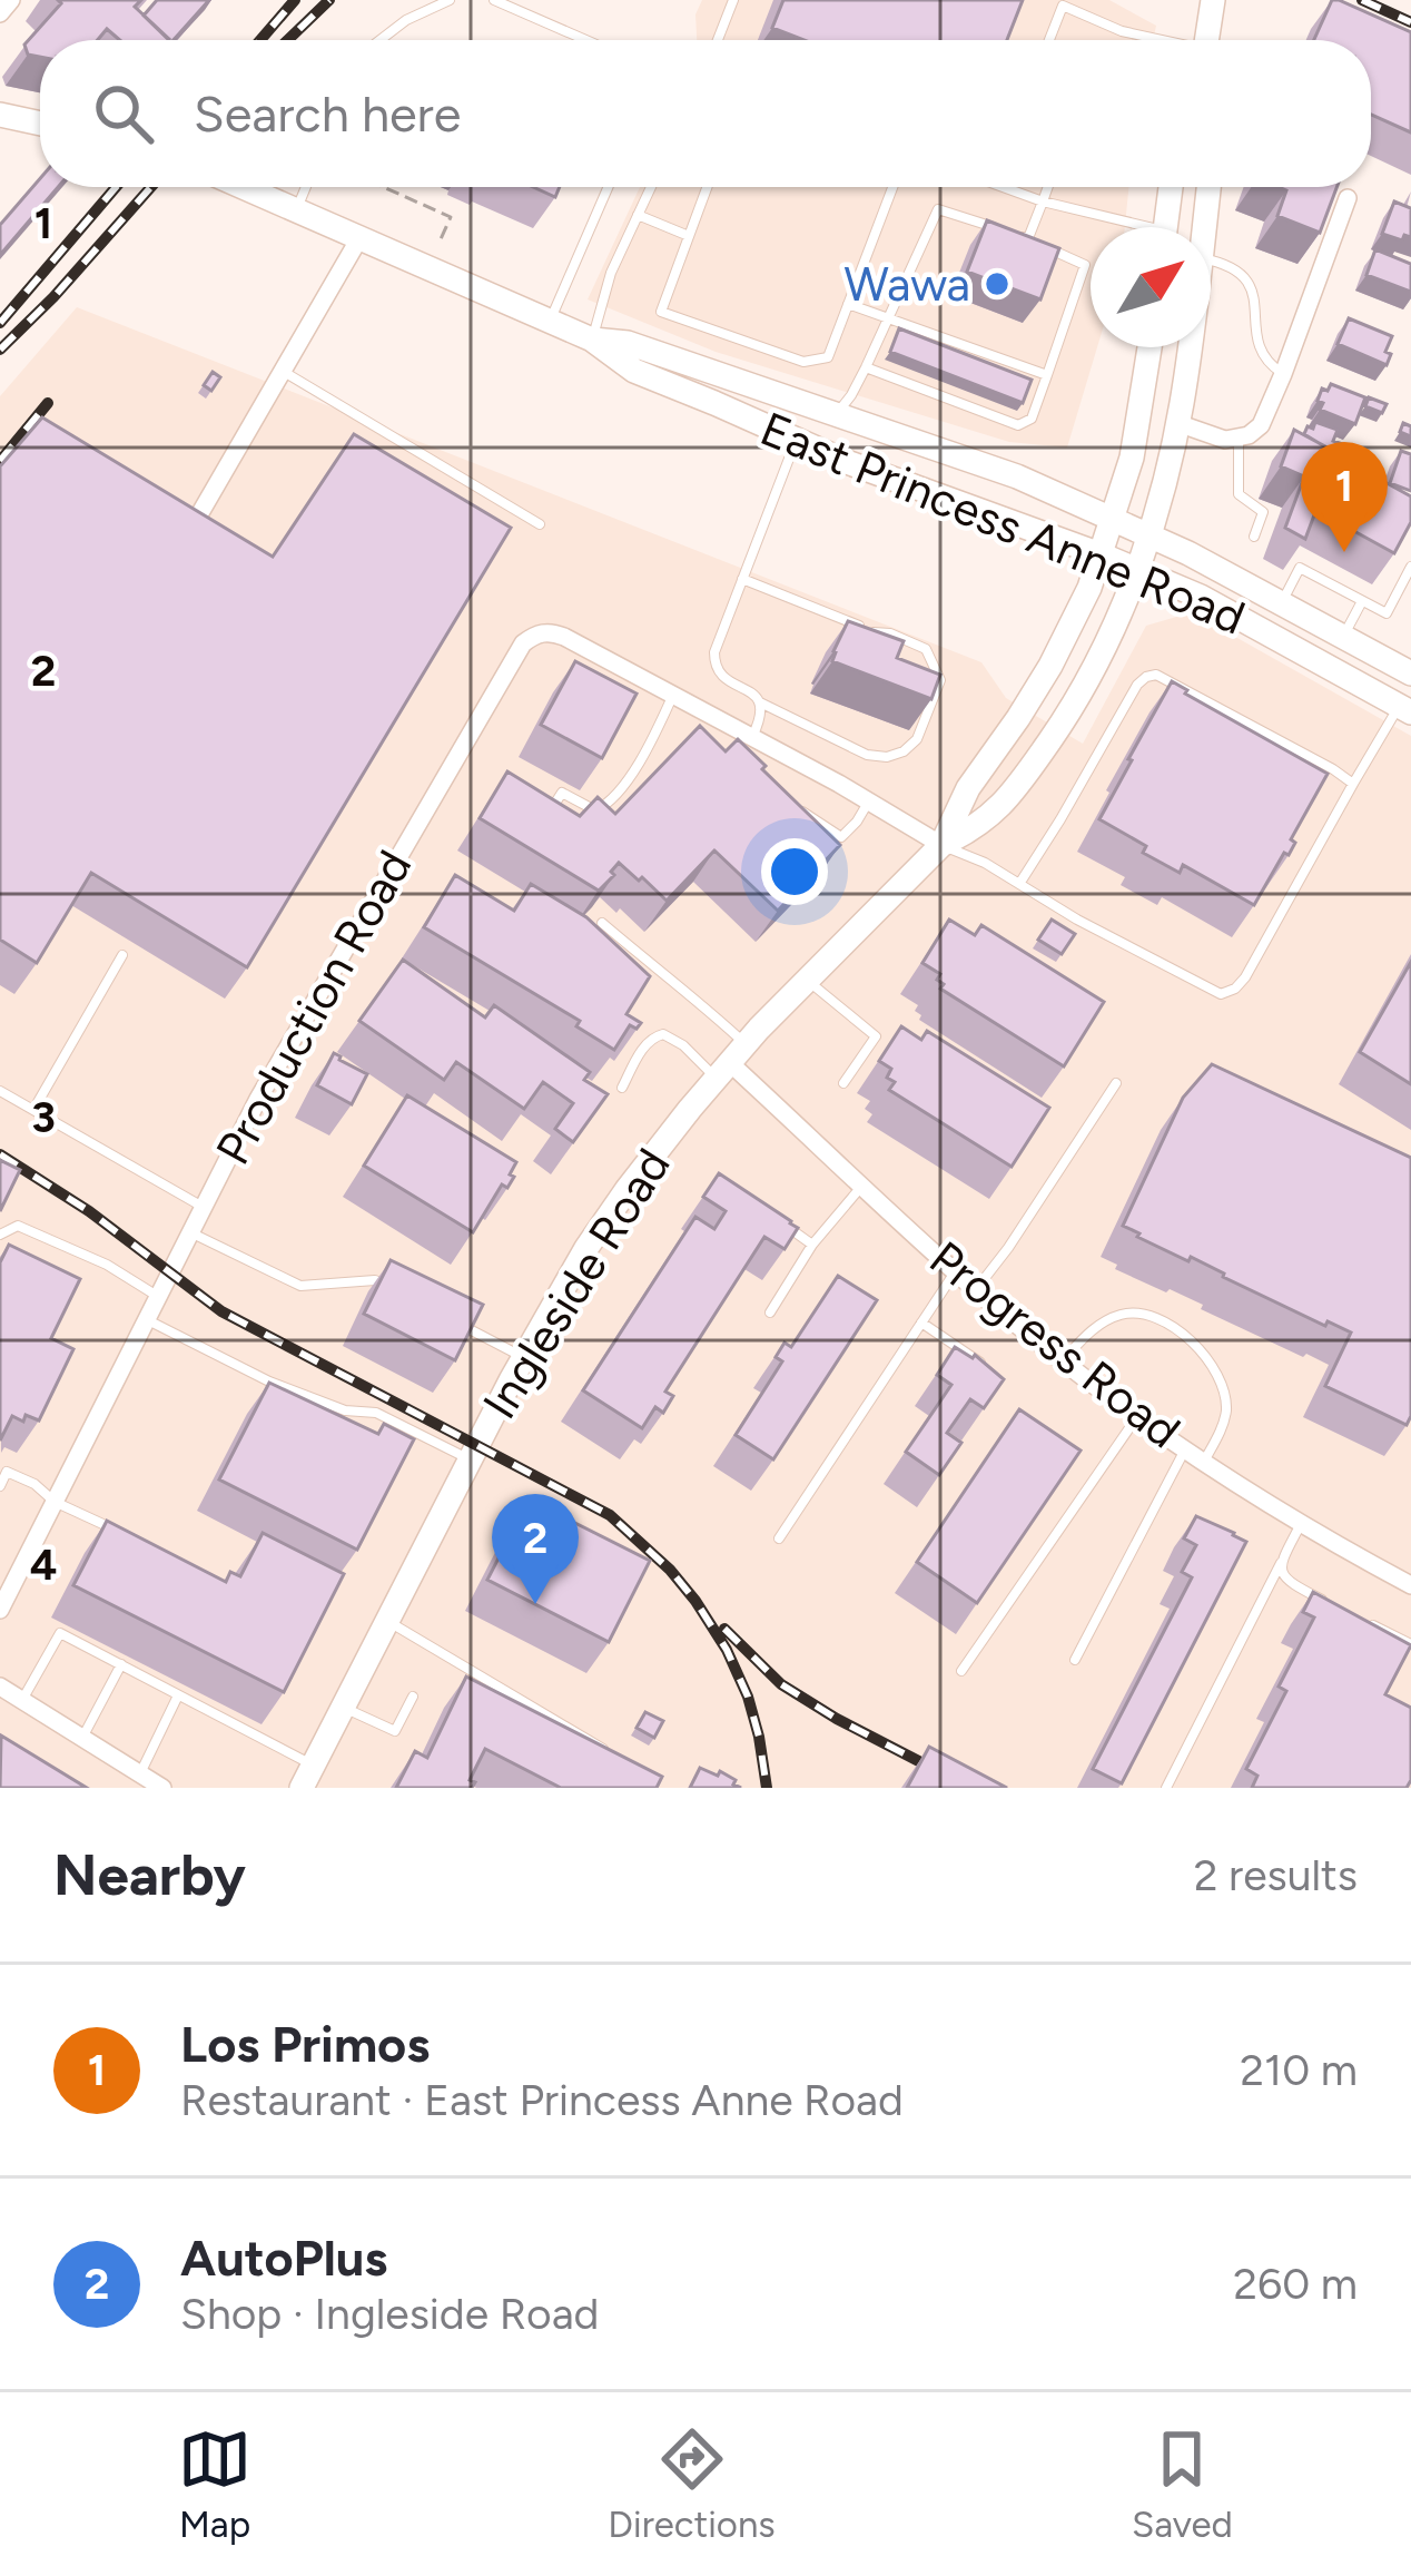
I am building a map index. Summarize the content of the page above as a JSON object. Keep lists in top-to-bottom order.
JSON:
{
  "streets": {
    "street": [
      "East Princess Anne Road",
      "Production Road",
      "Ingleside Road",
      "Progress Road"
    ]
  },
  "crossings": [
    ["East Princess Anne Road", "Ingleside Road"],
    ["Production Road", "Ingleside Road"],
    ["Ingleside Road", "Progress Road"]
  ],
  "places": ["Wawa"],
  "north": "top right",
  "page": {
    "search": "Search here",
    "pins": ["1", "2"],
    "heading": ["Nearby", "2 results"],
    "list": [
      {
        "mark": "1",
        "name": "Los Primos",
        "note": "Restaurant · East Princess Anne Road",
        "value": "210 m"
      },
      {
        "mark": "2",
        "name": "AutoPlus",
        "note": "Shop · Ingleside Road",
        "value": "260 m"
      }
    ],
    "nav": ["Map", "Directions", "Saved"]
  },
  "grid": {
    "rows": [
      "1",
      "2",
      "3",
      "4"
    ]
  }
}
